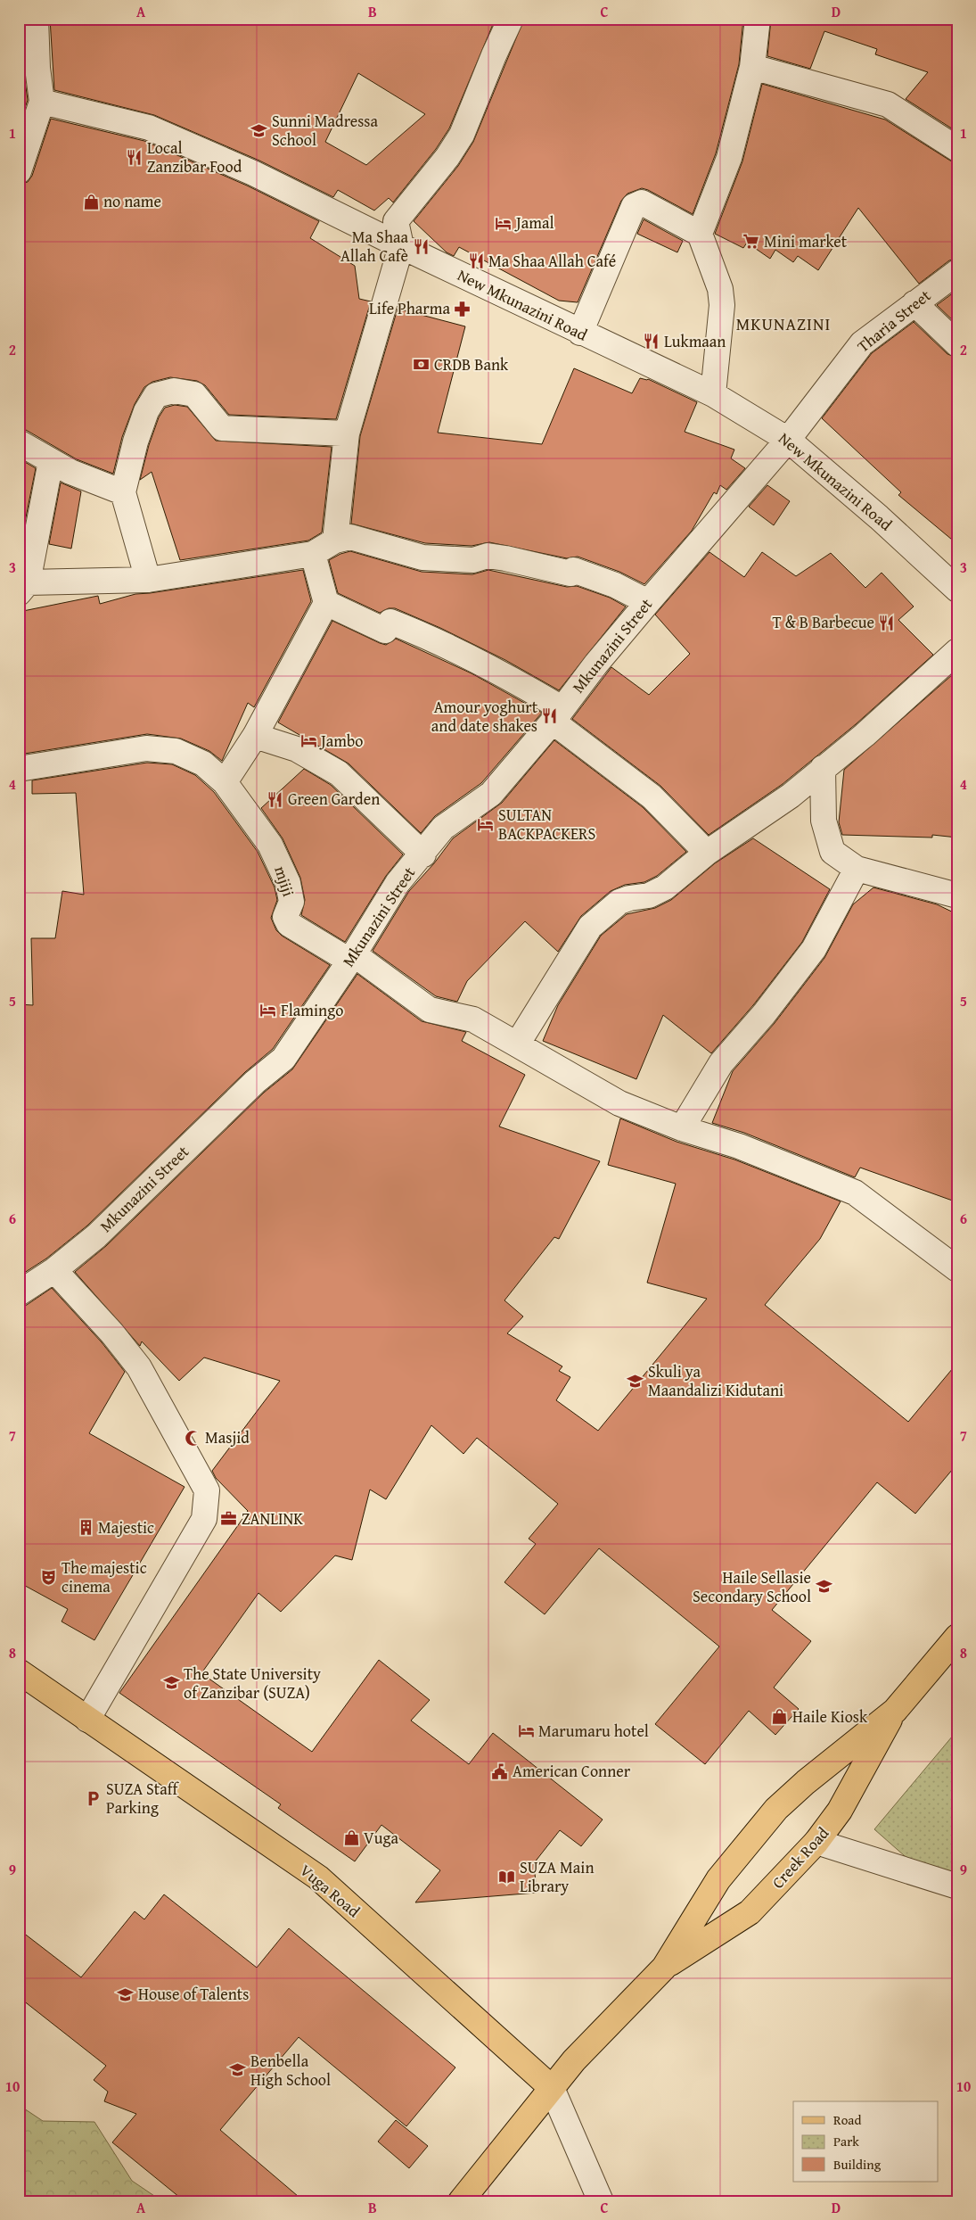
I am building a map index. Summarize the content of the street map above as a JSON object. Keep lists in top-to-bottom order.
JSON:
{
  "streets": {
    "main road": ["Creek Road", "Vuga Road"],
    "street": [
      "New Mkunazini Road",
      "Tharia Street",
      "Mkunazini Street",
      "mjiji"
    ]
  },
  "crossings": [
    ["New Mkunazini Road", "Tharia Street"],
    ["New Mkunazini Road", "Mkunazini Street"],
    ["Tharia Street", "Mkunazini Street"],
    ["Mkunazini Street", "mjiji"],
    ["Creek Road", "Vuga Road"]
  ],
  "districts": ["MKUNAZINI"],
  "places": {
    "school or university": [
      "Sunni Madressa School",
      "Skuli ya Maandalizi Kidutani",
      "Haile Sellasie Secondary School",
      "The State University of Zanzibar (SUZA)",
      "House of Talents",
      "Benbella High School"
    ],
    "restaurant": [
      "Local Zanzibar Food",
      "Ma Shaa Allah Cafè",
      "Ma Shaa Allah Café",
      "Lukmaan",
      "T & B Barbecue",
      "Amour yoghurt and date shakes",
      "Green Garden"
    ],
    "shop": ["no name", "Haile Kiosk", "Vuga"],
    "hotel": [
      "Jamal",
      "Jambo",
      "SULTAN BACKPACKERS",
      "Flamingo",
      "Marumaru hotel"
    ],
    "supermarket": ["Mini market"],
    "pharmacy": ["Life Pharma"],
    "bank": ["CRDB Bank"],
    "mosque": ["Masjid"],
    "office": ["ZANLINK"],
    "building": ["Majestic"],
    "theatre": ["The majestic cinema"],
    "public building": ["American Conner"],
    "parking": ["SUZA Staff Parking"],
    "library": ["SUZA Main Library"]
  },
  "legend": ["Road", "Park", "Building"],
  "grid": {
    "columns": [
      "A",
      "B",
      "C",
      "D"
    ],
    "rows": [
      "1",
      "2",
      "3",
      "4",
      "5",
      "6",
      "7",
      "8",
      "9",
      "10"
    ]
  }
}
